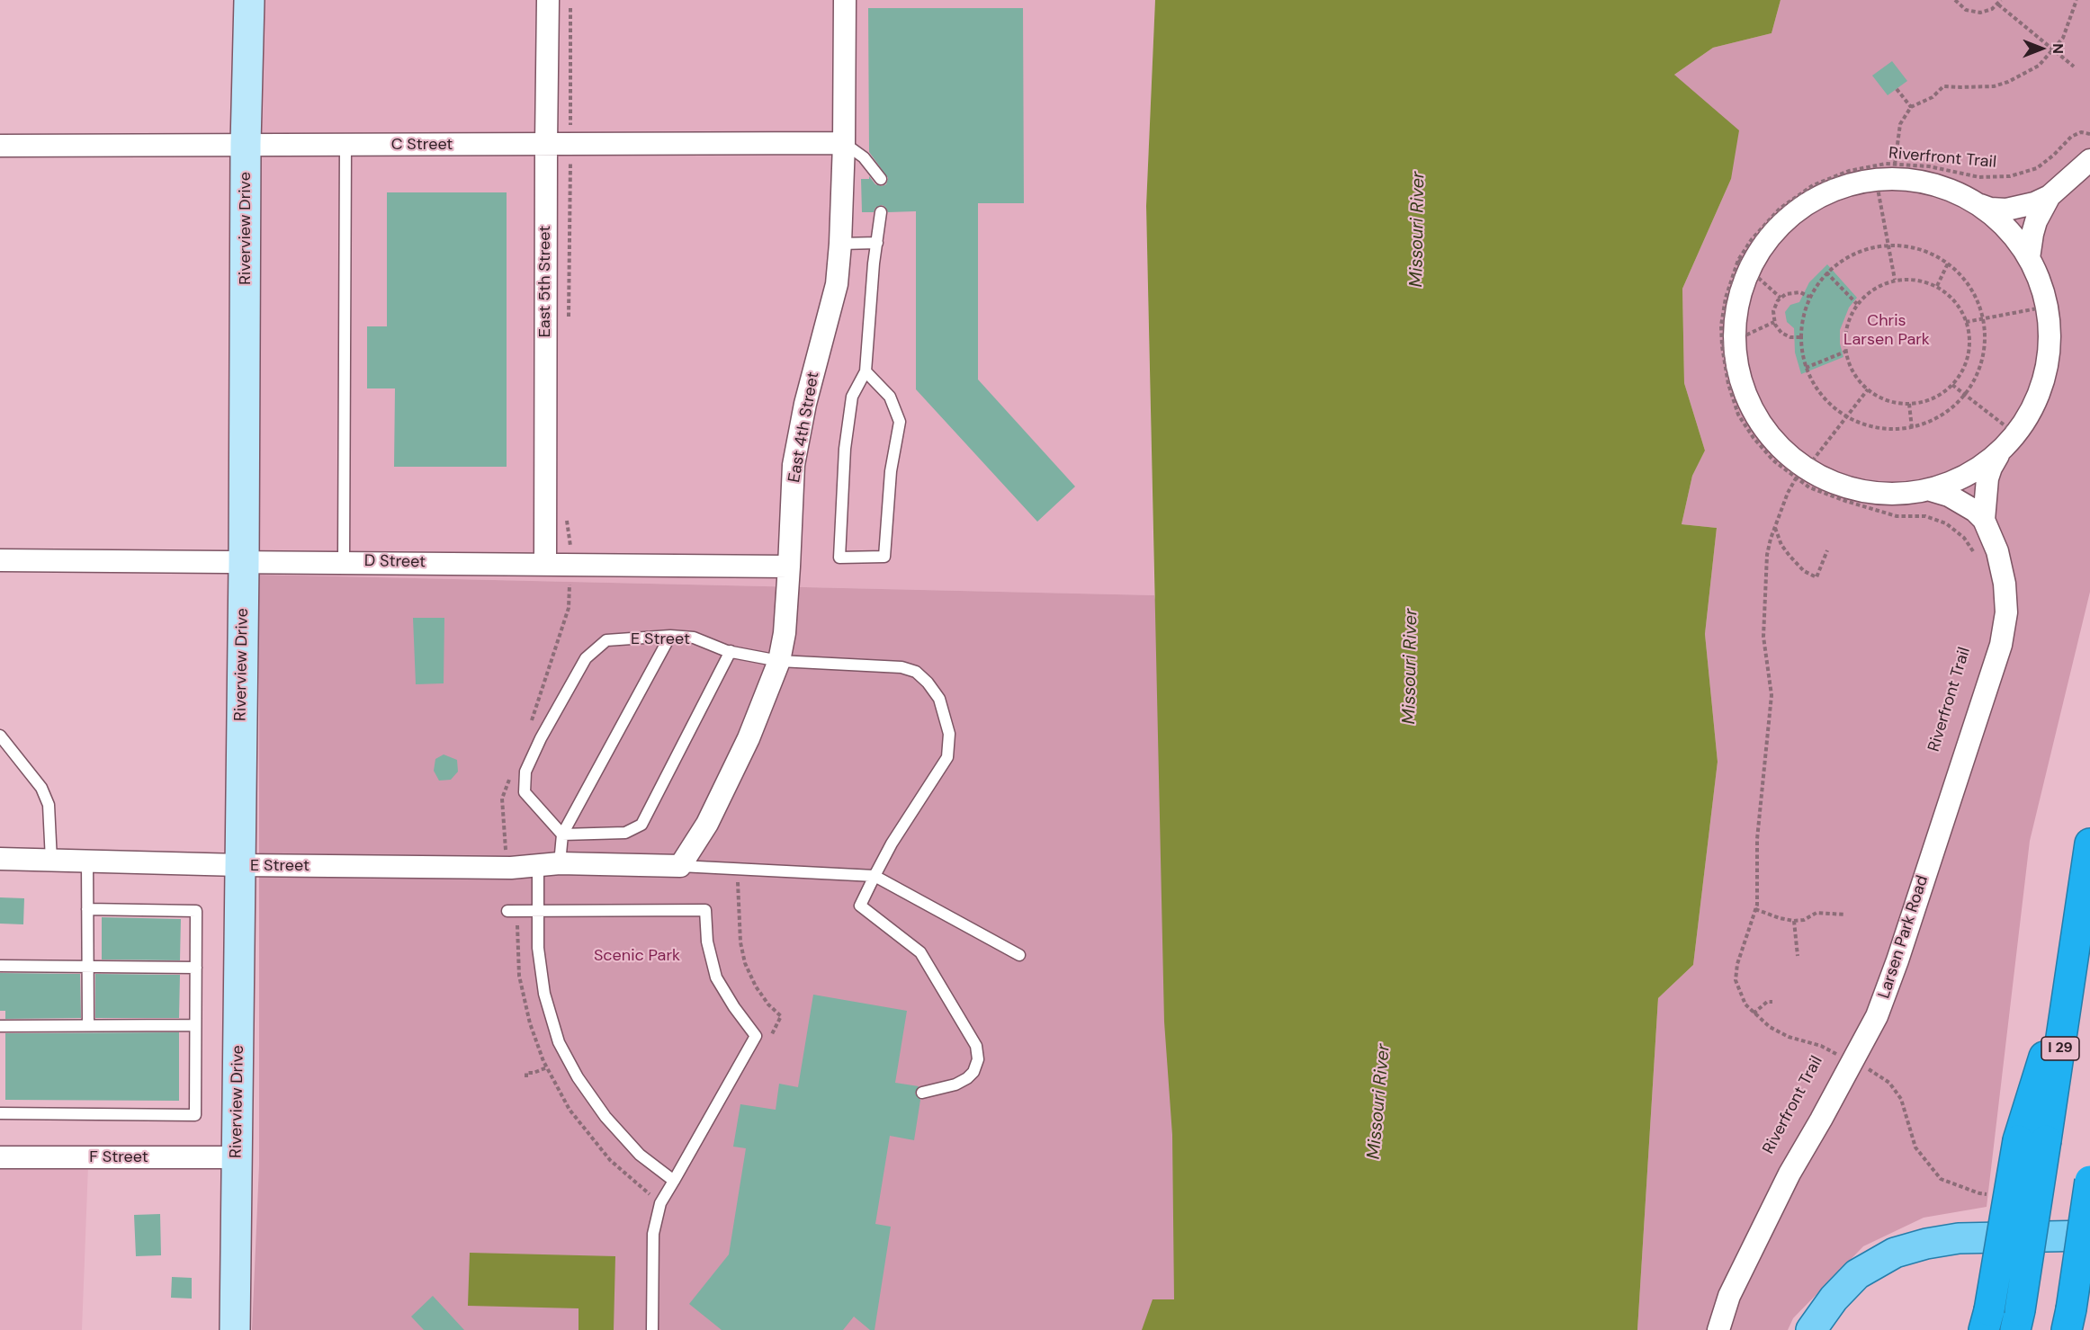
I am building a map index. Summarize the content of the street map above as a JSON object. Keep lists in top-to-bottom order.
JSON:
{
  "streets": {
    "main road": ["Riverview Drive"],
    "street": [
      "C Street",
      "East 5th Street",
      "East 4th Street",
      "D Street",
      "E Street",
      "Larsen Park Road",
      "F Street"
    ],
    "path": ["Riverfront Trail"]
  },
  "crossings": [
    ["C Street", "Riverview Drive"],
    ["C Street", "East 5th Street"],
    ["C Street", "East 4th Street"],
    ["Riverfront Trail", "Larsen Park Road"],
    ["Riverview Drive", "D Street"],
    ["Riverview Drive", "E Street"],
    ["Riverview Drive", "F Street"],
    ["East 5th Street", "D Street"],
    ["East 4th Street", "D Street"],
    ["East 4th Street", "E Street"]
  ],
  "water": ["Missouri River"],
  "parks": ["Chris Larsen Park", "Scenic Park"],
  "north": "right"
}
